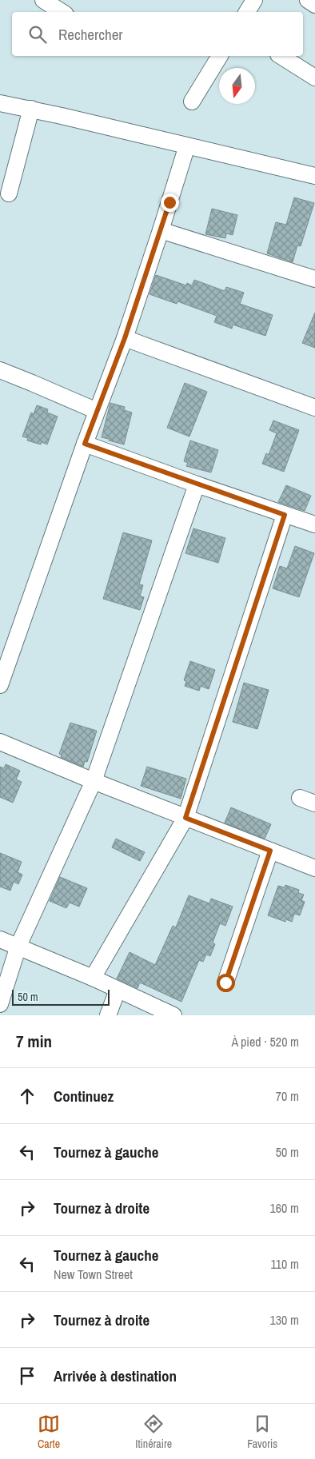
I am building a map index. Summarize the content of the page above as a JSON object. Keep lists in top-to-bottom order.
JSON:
{
  "scale_bar": "50 m",
  "north": "bottom",
  "page": {
    "search": "Rechercher",
    "scale": "50 m",
    "heading": ["7 min", "À pied · 520 m"],
    "list": [
      ["Continuez", "70 m"],
      ["Tournez à gauche", "50 m"],
      ["Tournez à droite", "160 m"],
      ["Tournez à gauche", "New Town Street", "110 m"],
      ["Tournez à droite", "130 m"],
      "Arrivée à destination"
    ],
    "nav": ["Carte", "Itinéraire", "Favoris"]
  }
}
